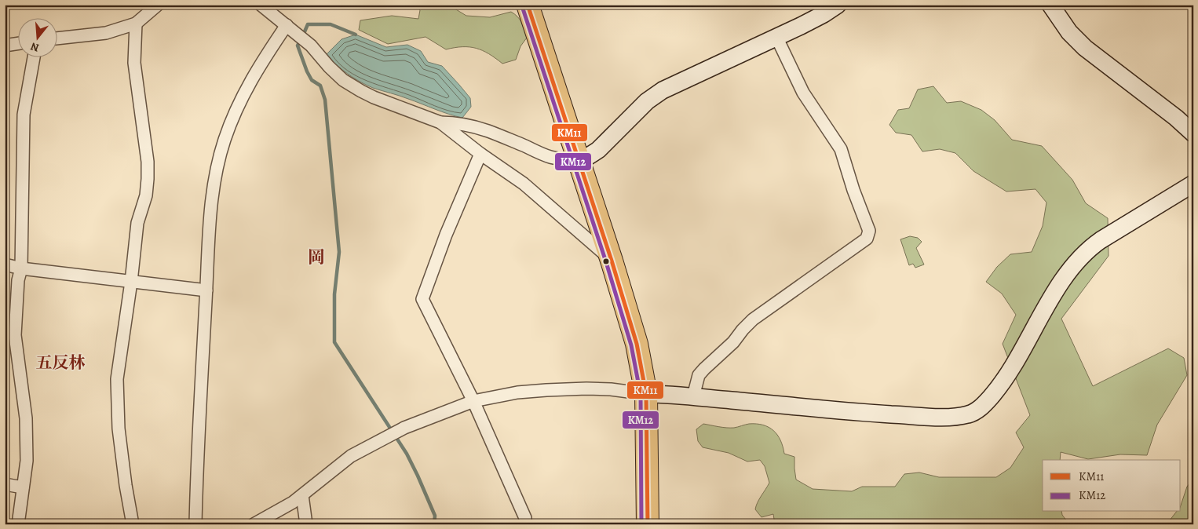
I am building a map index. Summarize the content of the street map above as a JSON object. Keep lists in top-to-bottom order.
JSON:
{
  "districts": ["岡", "五反林"],
  "lines": ["transit line KM11", "transit line KM12"],
  "legend": ["KM11", "KM12"],
  "north": "bottom"
}
